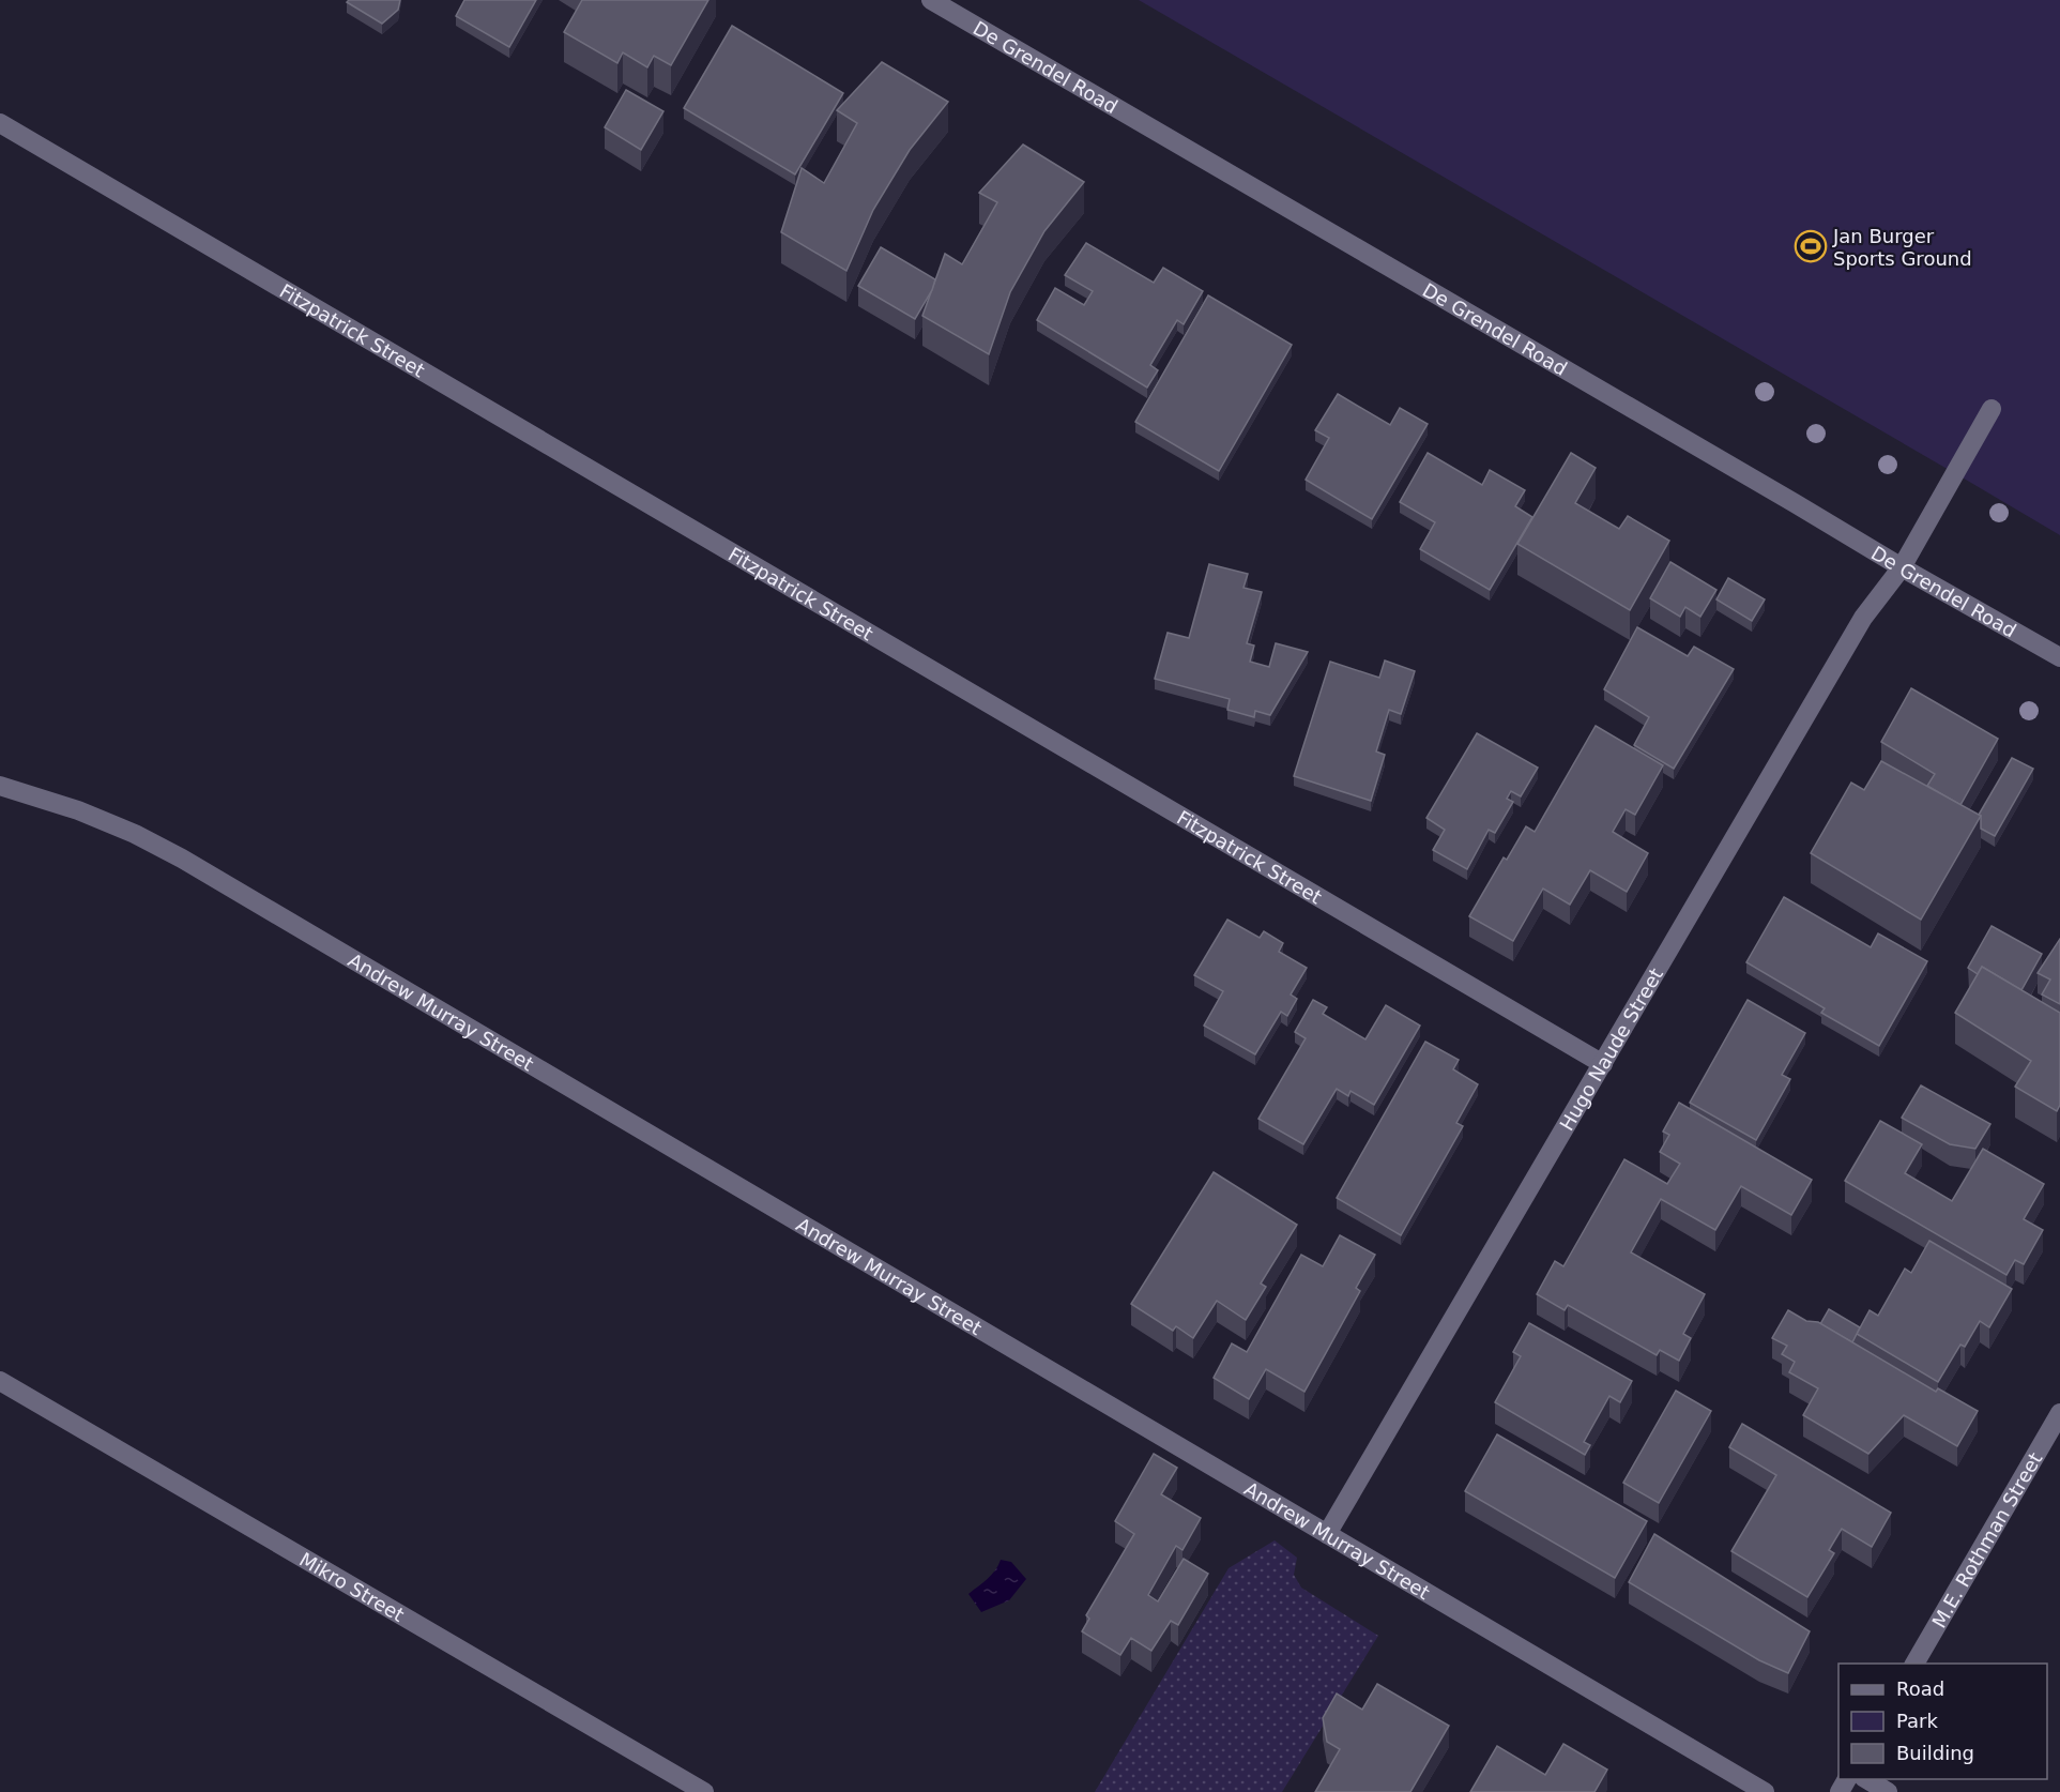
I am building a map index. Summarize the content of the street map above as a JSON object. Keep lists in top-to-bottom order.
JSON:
{
  "streets": {
    "street": [
      "De Grendel Road",
      "Fitzpatrick Street",
      "Andrew Murray Street",
      "Hugo Naude Street",
      "M.E. Rothman Street",
      "Mikro Street"
    ]
  },
  "crossings": [
    ["De Grendel Road", "Hugo Naude Street"],
    ["Fitzpatrick Street", "Hugo Naude Street"],
    ["Andrew Murray Street", "Hugo Naude Street"]
  ],
  "places": {
    "sports": ["Jan Burger Sports Ground"]
  },
  "legend": ["Road", "Park", "Building"]
}
